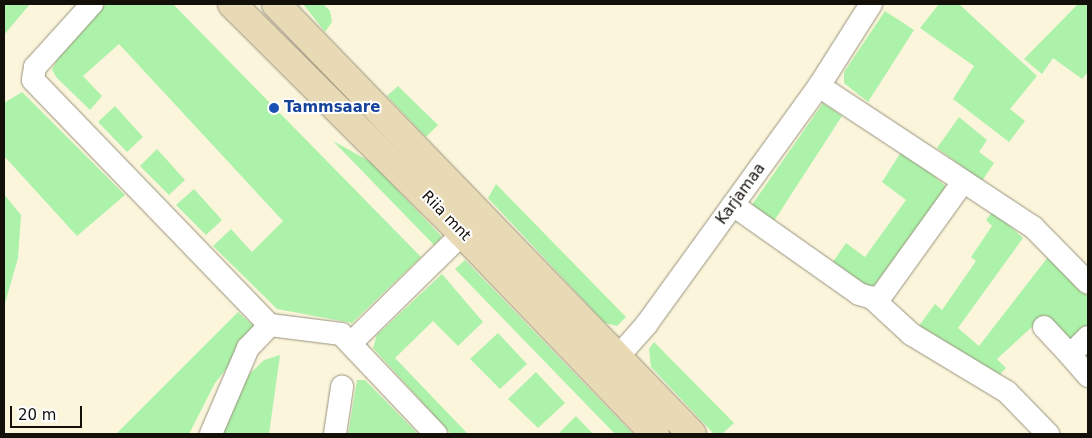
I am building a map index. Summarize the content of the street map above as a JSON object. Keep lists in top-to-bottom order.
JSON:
{
  "streets": {
    "main road": ["Riia mnt"],
    "street": ["Karjamaa"]
  },
  "crossings": [
    ["Karjamaa", "Riia mnt"]
  ],
  "places": ["Tammsaare"],
  "scale_bar": "20 m"
}
